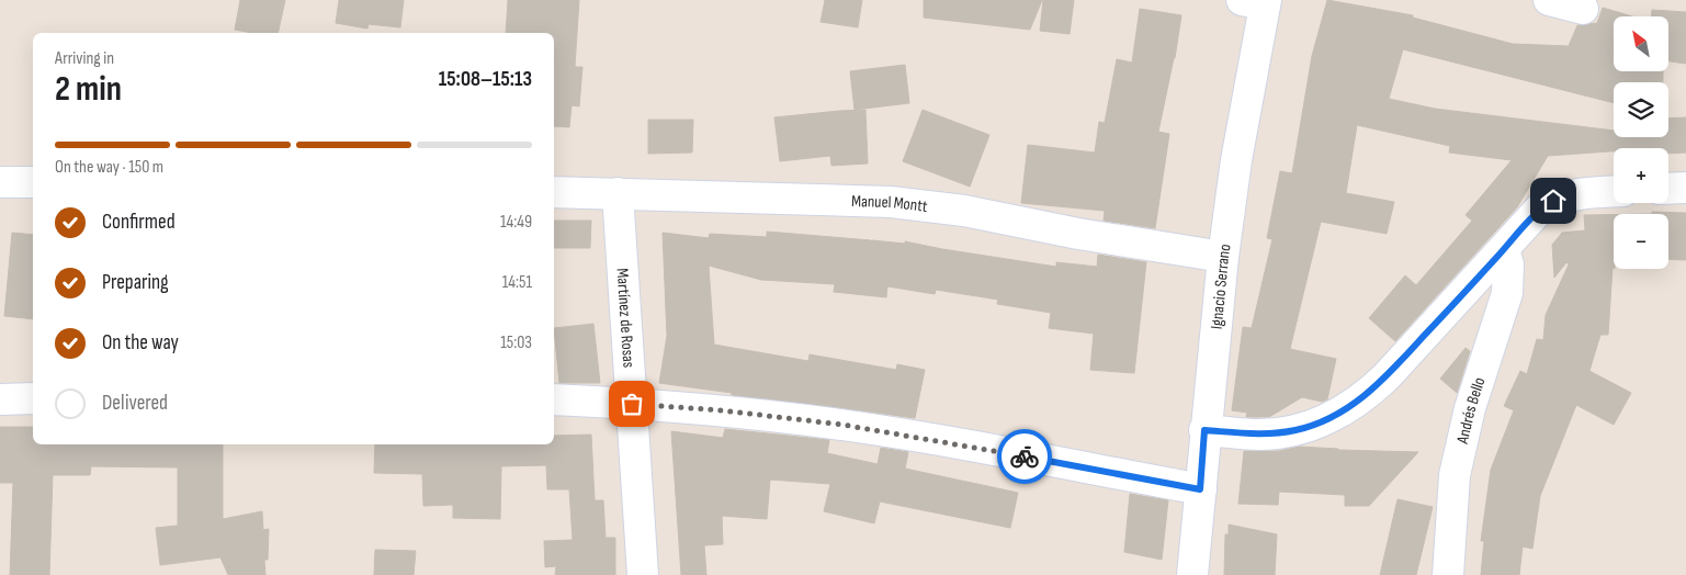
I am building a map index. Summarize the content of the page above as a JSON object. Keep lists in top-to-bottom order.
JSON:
{
  "streets": {
    "street": [
      "Manuel Montt",
      "Ignacio Serrano",
      "Martínez de Rosas",
      "Andrés Bello"
    ]
  },
  "crossings": [
    ["Manuel Montt", "Ignacio Serrano"],
    ["Manuel Montt", "Martínez de Rosas"]
  ],
  "north": "top left",
  "page": {
    "map_buttons": ["+", "−"],
    "heading": ["2 min", "Arriving in", "15:08–15:13"],
    "bar": "On the way · 150 m",
    "list": [
      ["Confirmed", "14:49"],
      ["Preparing", "14:51"],
      ["On the way", "15:03"],
      "Delivered"
    ]
  }
}
